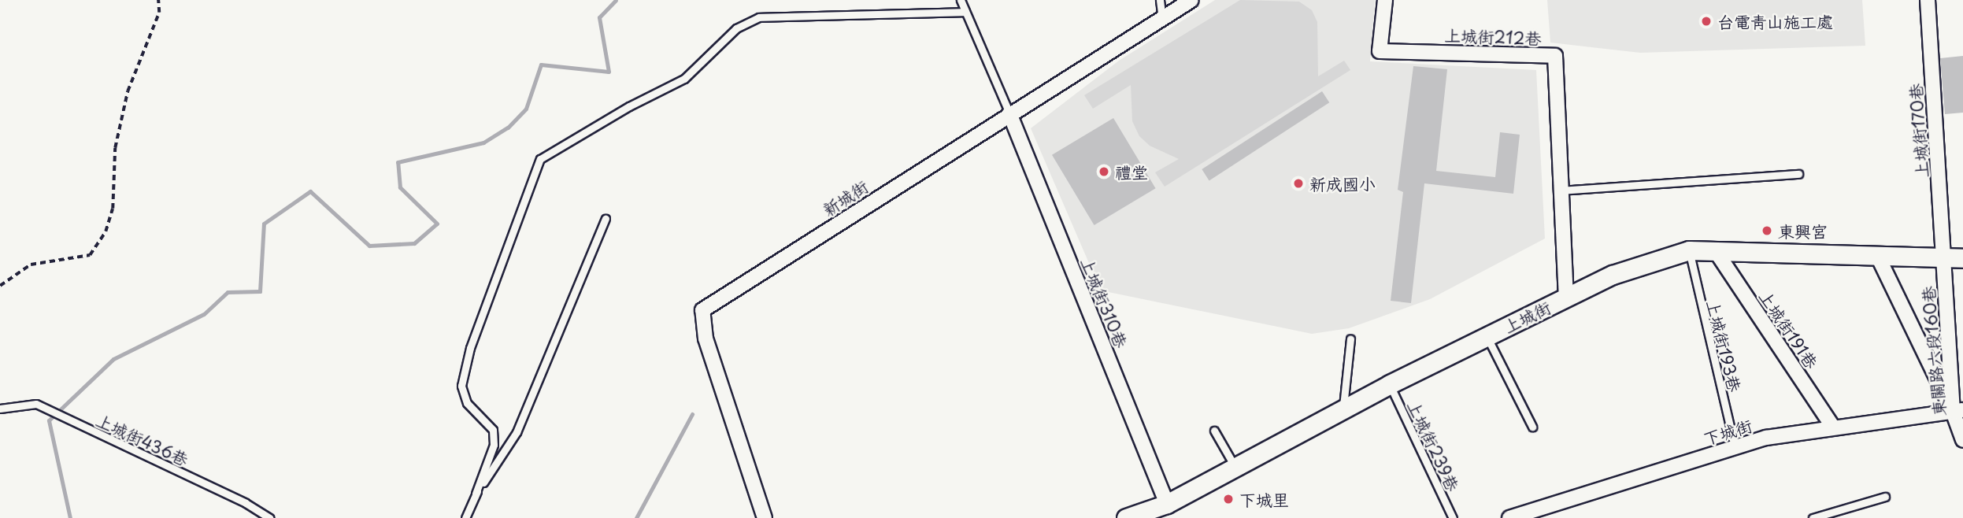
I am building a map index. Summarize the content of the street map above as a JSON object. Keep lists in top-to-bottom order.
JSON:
{
  "streets": {
    "street": [
      "上城街212巷",
      "上城街170巷",
      "新城街",
      "上城街310巷",
      "上城街",
      "上城街191巷",
      "東關路六段160巷",
      "下城街"
    ],
    "lane": ["上城街193巷", "上城街436巷", "上城街239巷"]
  },
  "crossings": [
    ["上城街212巷", "上城街"],
    ["上城街170巷", "上城街"],
    ["上城街170巷", "東關路六段160巷"],
    ["新城街", "上城街310巷"],
    ["上城街310巷", "上城街"],
    ["上城街", "上城街191巷"],
    ["上城街", "上城街193巷"],
    ["上城街", "東關路六段160巷"],
    ["上城街", "上城街239巷"],
    ["上城街191巷", "下城街"],
    ["上城街193巷", "下城街"],
    ["東關路六段160巷", "下城街"]
  ],
  "places": [
    "台電青山施工處",
    "禮堂",
    "新成國小",
    "東興宮",
    "下城里"
  ]
}
